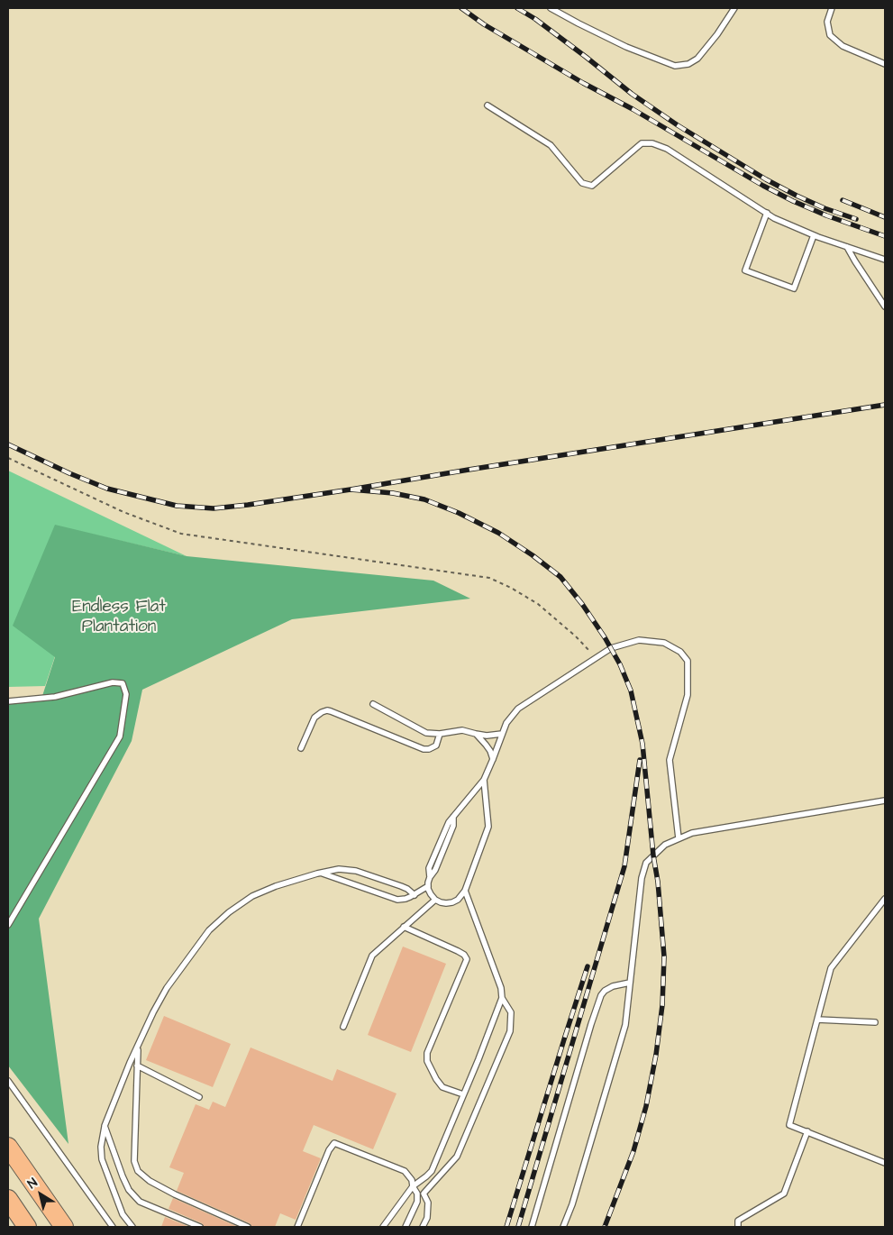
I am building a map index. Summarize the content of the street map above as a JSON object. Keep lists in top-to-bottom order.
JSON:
{
  "parks": ["Endless Flat Plantation"],
  "north": "top left"
}
